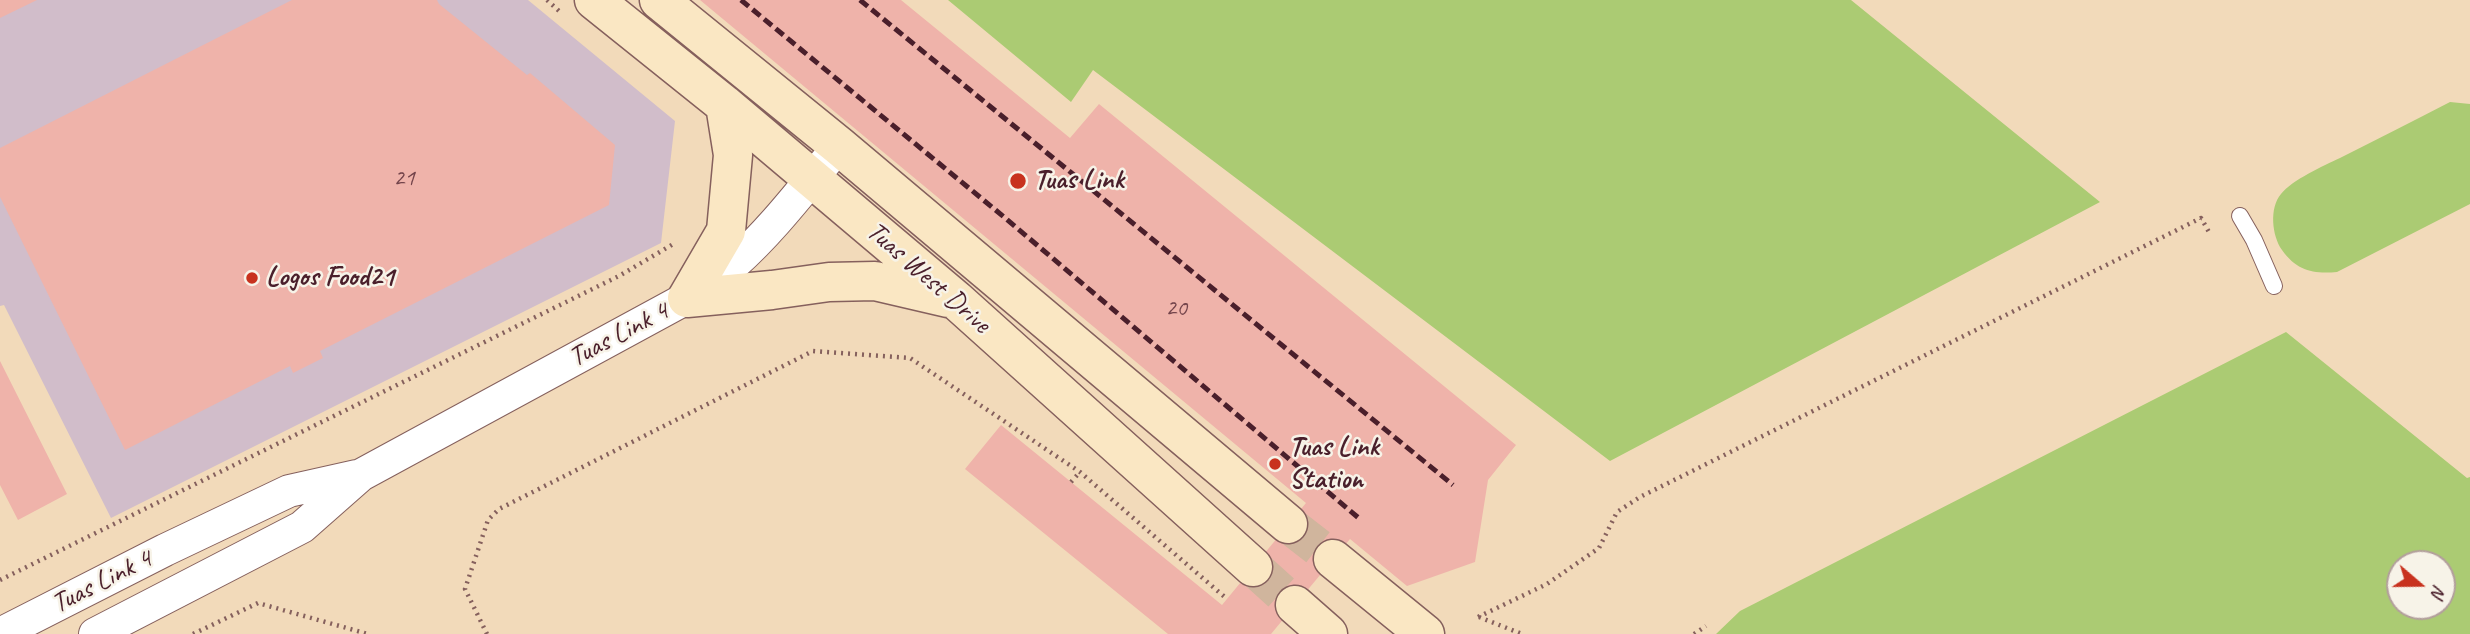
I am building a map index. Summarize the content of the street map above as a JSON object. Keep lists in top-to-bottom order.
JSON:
{
  "streets": {
    "main road": ["Tuas West Drive"],
    "street": ["Tuas Link 4"]
  },
  "crossings": [
    ["Tuas West Drive", "Tuas Link 4"]
  ],
  "places": ["Tuas Link", "Logos Food21", "Tuas Link Station"],
  "house_numbers": ["21", "20"],
  "north": "right"
}
